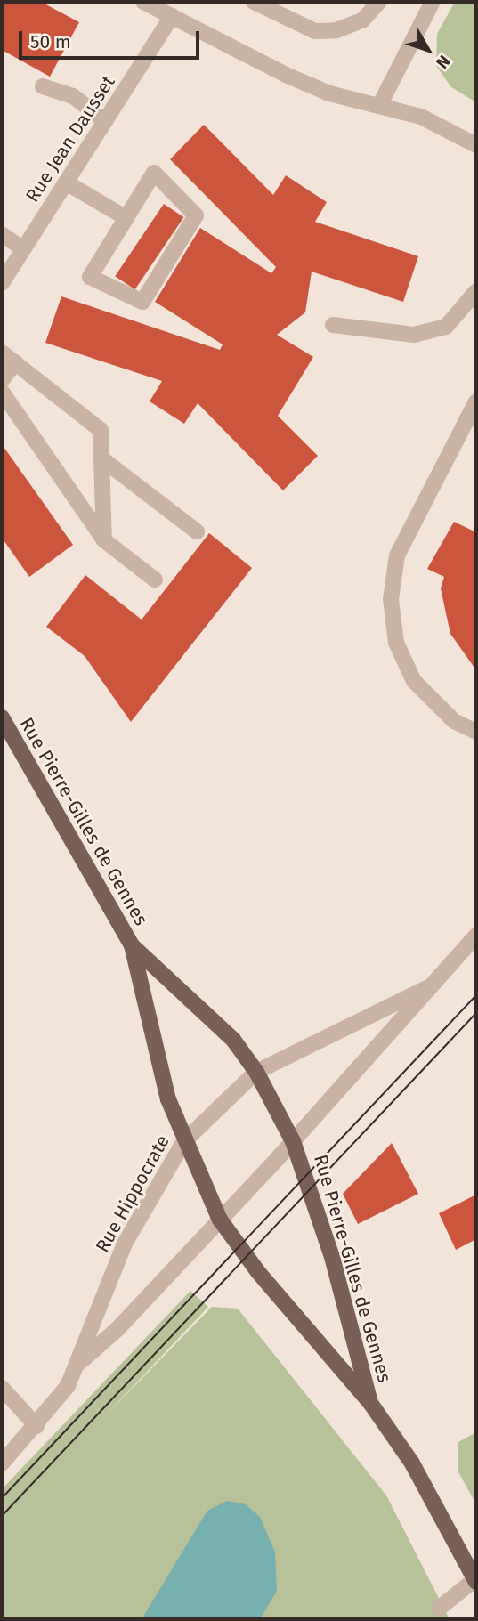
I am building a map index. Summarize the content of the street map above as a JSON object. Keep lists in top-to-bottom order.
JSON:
{
  "streets": {
    "main road": ["Rue Pierre-Gilles de Gennes"],
    "street": ["Rue Jean Dausset", "Rue Hippocrate"]
  },
  "crossings": [
    ["Rue Pierre-Gilles de Gennes", "Rue Hippocrate"]
  ],
  "scale_bar": "50 m",
  "north": "bottom right"
}
